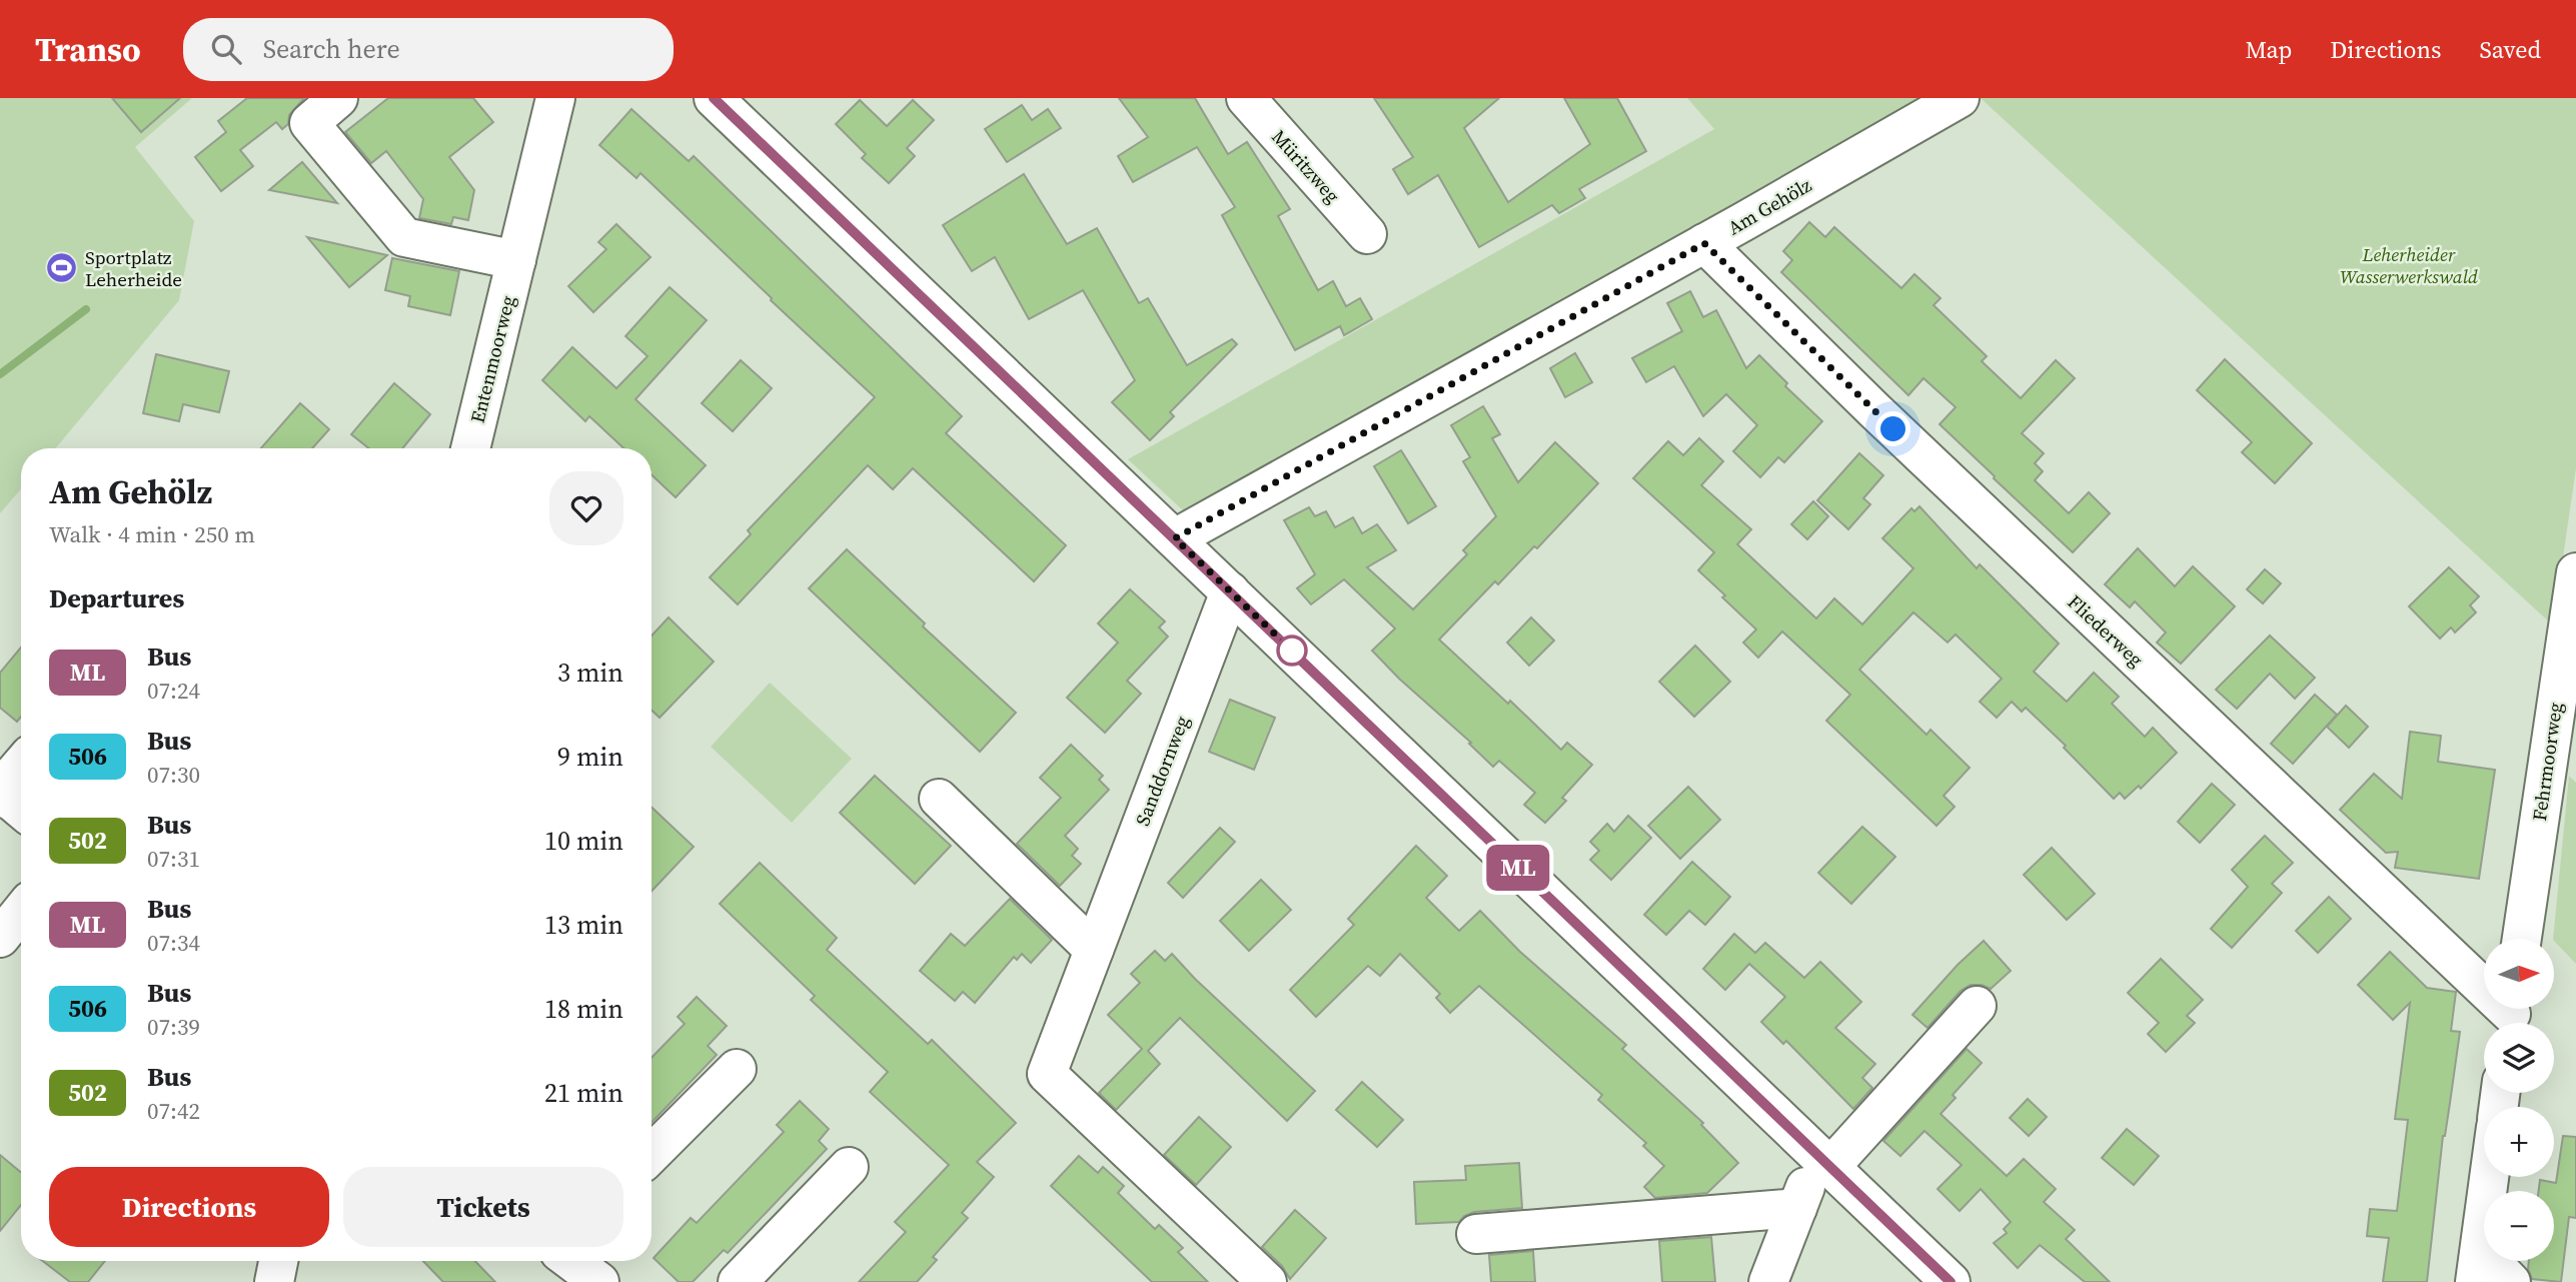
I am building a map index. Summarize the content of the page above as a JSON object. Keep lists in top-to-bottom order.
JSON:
{
  "streets": {
    "street": [
      "Müritzweg",
      "Am Gehölz",
      "Entenmoorweg",
      "Fliederweg",
      "Fehrmoorweg",
      "Sanddornweg"
    ]
  },
  "crossings": [
    ["Am Gehölz", "Fliederweg"]
  ],
  "parks": ["Leherheider Wasserwerkswald"],
  "places": {
    "sports": ["Sportplatz Leherheide"]
  },
  "lines": ["bus line ML"],
  "north": "right",
  "page": {
    "header": "Transo",
    "search": "Search here",
    "nav": ["Map", "Directions", "Saved"],
    "on_map": "ML",
    "heading": [
      ["Am Gehölz", "Walk · 4 min · 250 m"],
      "Departures"
    ],
    "list": [
      {
        "mark": "ML",
        "name": "Bus",
        "note": "07:24",
        "value": "3 min"
      },
      {
        "mark": "506",
        "name": "Bus",
        "note": "07:30",
        "value": "9 min"
      },
      {
        "mark": "502",
        "name": "Bus",
        "note": "07:31",
        "value": "10 min"
      },
      {
        "mark": "ML",
        "name": "Bus",
        "note": "07:34",
        "value": "13 min"
      },
      {
        "mark": "506",
        "name": "Bus",
        "note": "07:39",
        "value": "18 min"
      },
      {
        "mark": "502",
        "name": "Bus",
        "note": "07:42",
        "value": "21 min"
      }
    ],
    "map_buttons": ["+", "−"],
    "buttons": ["Directions", "Tickets"]
  }
}
